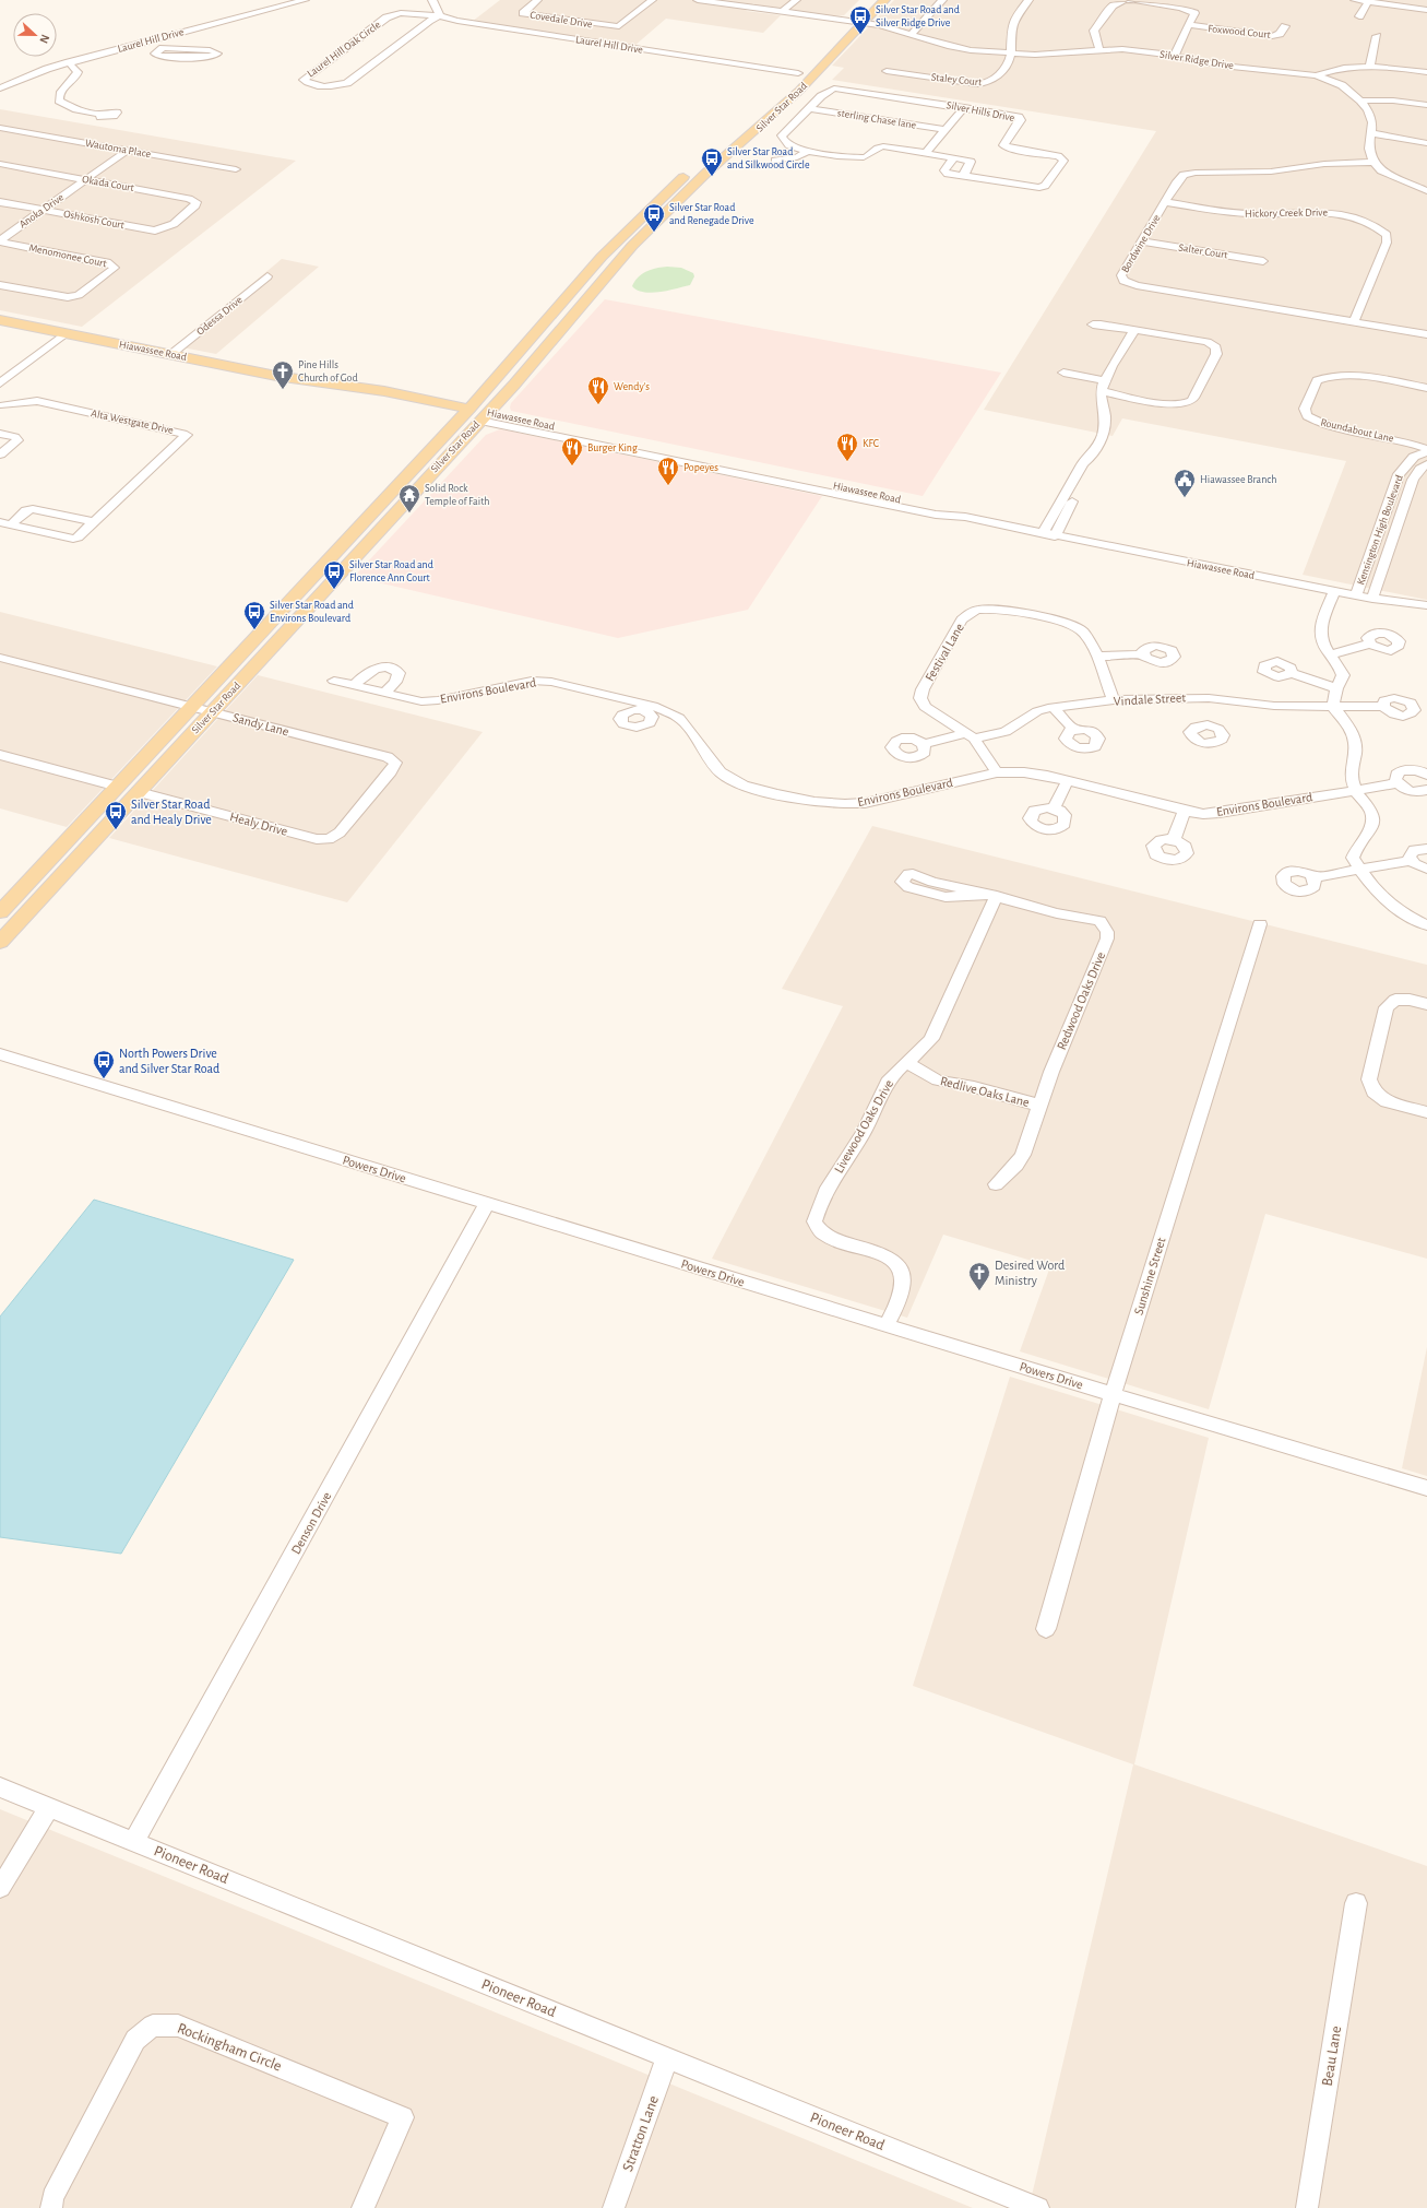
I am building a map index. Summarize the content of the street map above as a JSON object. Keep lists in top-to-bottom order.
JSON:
{
  "streets": {
    "main road": ["Silver Star Road", "Hiawassee Road"],
    "street": [
      "Covedale Drive",
      "Foxwood Court",
      "Laurel Hill Drive",
      "Laurel Hill Oak Circle",
      "Silver Ridge Drive",
      "Staley Court",
      "Silver Hills Drive",
      "sterling Chase lane",
      "Wautoma Place",
      "Okada Court",
      "Anoka Drive",
      "Hickory Creek Drive",
      "Oshkosh Court",
      "Bordwine Drive",
      "Salter Court",
      "Menomonee Court",
      "Odessa Drive",
      "Alta Westgate Drive",
      "Roundabout Lane",
      "Kensington High Boulevard",
      "Festival Lane",
      "Environs Boulevard",
      "Vindale Street",
      "Sandy Lane",
      "Healy Drive",
      "Redwood Oaks Drive",
      "Redlive Oaks Lane",
      "Livewood Oaks Drive",
      "Powers Drive",
      "Sunshine Street",
      "Denson Drive",
      "Pioneer Road",
      "Rockingham Circle",
      "Beau Lane",
      "Stratton Lane"
    ]
  },
  "crossings": [
    ["Laurel Hill Drive", "Laurel Hill Oak Circle"],
    ["Laurel Hill Drive", "Silver Star Road"],
    ["Silver Ridge Drive", "Staley Court"],
    ["Silver Ridge Drive", "Silver Star Road"],
    ["Silver Ridge Drive", "Bordwine Drive"],
    ["Silver Star Road", "Hiawassee Road"],
    ["Silver Star Road", "Sandy Lane"],
    ["Silver Star Road", "Healy Drive"],
    ["Silver Hills Drive", "sterling Chase lane"],
    ["Wautoma Place", "Anoka Drive"],
    ["Okada Court", "Anoka Drive"],
    ["Okada Court", "Oshkosh Court"],
    ["Anoka Drive", "Oshkosh Court"],
    ["Anoka Drive", "Menomonee Court"],
    ["Hickory Creek Drive", "Bordwine Drive"],
    ["Bordwine Drive", "Salter Court"],
    ["Odessa Drive", "Hiawassee Road"],
    ["Hiawassee Road", "Kensington High Boulevard"],
    ["Roundabout Lane", "Kensington High Boulevard"],
    ["Festival Lane", "Environs Boulevard"],
    ["Festival Lane", "Vindale Street"],
    ["Sandy Lane", "Healy Drive"],
    ["Redwood Oaks Drive", "Redlive Oaks Lane"],
    ["Redwood Oaks Drive", "Livewood Oaks Drive"],
    ["Redlive Oaks Lane", "Livewood Oaks Drive"],
    ["Livewood Oaks Drive", "Powers Drive"],
    ["Powers Drive", "Sunshine Street"],
    ["Powers Drive", "Denson Drive"],
    ["Denson Drive", "Pioneer Road"],
    ["Pioneer Road", "Stratton Lane"]
  ],
  "places": {
    "bus stop": [
      "Silver Star Road and Silver Ridge Drive",
      "Silver Star Road and Silkwood Circle",
      "Silver Star Road and Renegade Drive",
      "Silver Star Road and Florence Ann Court",
      "Silver Star Road and Environs Boulevard",
      "Silver Star Road and Healy Drive",
      "North Powers Drive and Silver Star Road"
    ],
    "church": ["Pine Hills Church of God", "Desired Word Ministry"],
    "restaurant": [
      "Wendy's",
      "KFC",
      "Burger King",
      "Popeyes"
    ],
    "public building": ["Hiawassee Branch"],
    "temple": ["Solid Rock Temple of Faith"]
  },
  "north": "right"
}
